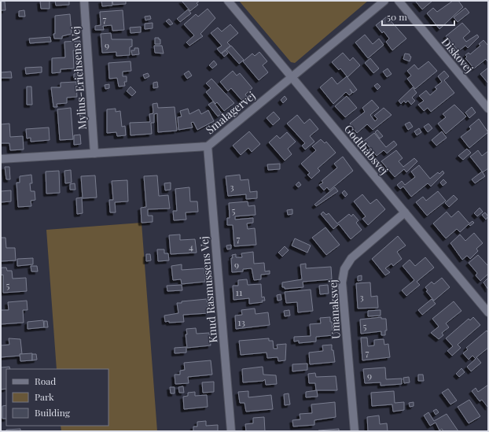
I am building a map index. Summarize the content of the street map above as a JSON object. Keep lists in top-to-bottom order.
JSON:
{
  "streets": {
    "street": [
      "Diskovej",
      "Mylius-Erichsens Vej",
      "Smalagervej",
      "Godthåbsvej",
      "Knud Rasmussens Vej",
      "Umanaksvej"
    ]
  },
  "crossings": [
    ["Mylius-Erichsens Vej", "Smalagervej"],
    ["Smalagervej", "Godthåbsvej"],
    ["Smalagervej", "Knud Rasmussens Vej"],
    ["Godthåbsvej", "Umanaksvej"]
  ],
  "house_numbers": [
    "7",
    "9",
    "3",
    "5",
    "7",
    "4",
    "9",
    "5",
    "11",
    "3",
    "13",
    "5",
    "7",
    "9"
  ],
  "legend": ["Road", "Park", "Building"],
  "scale_bar": "50 m"
}
